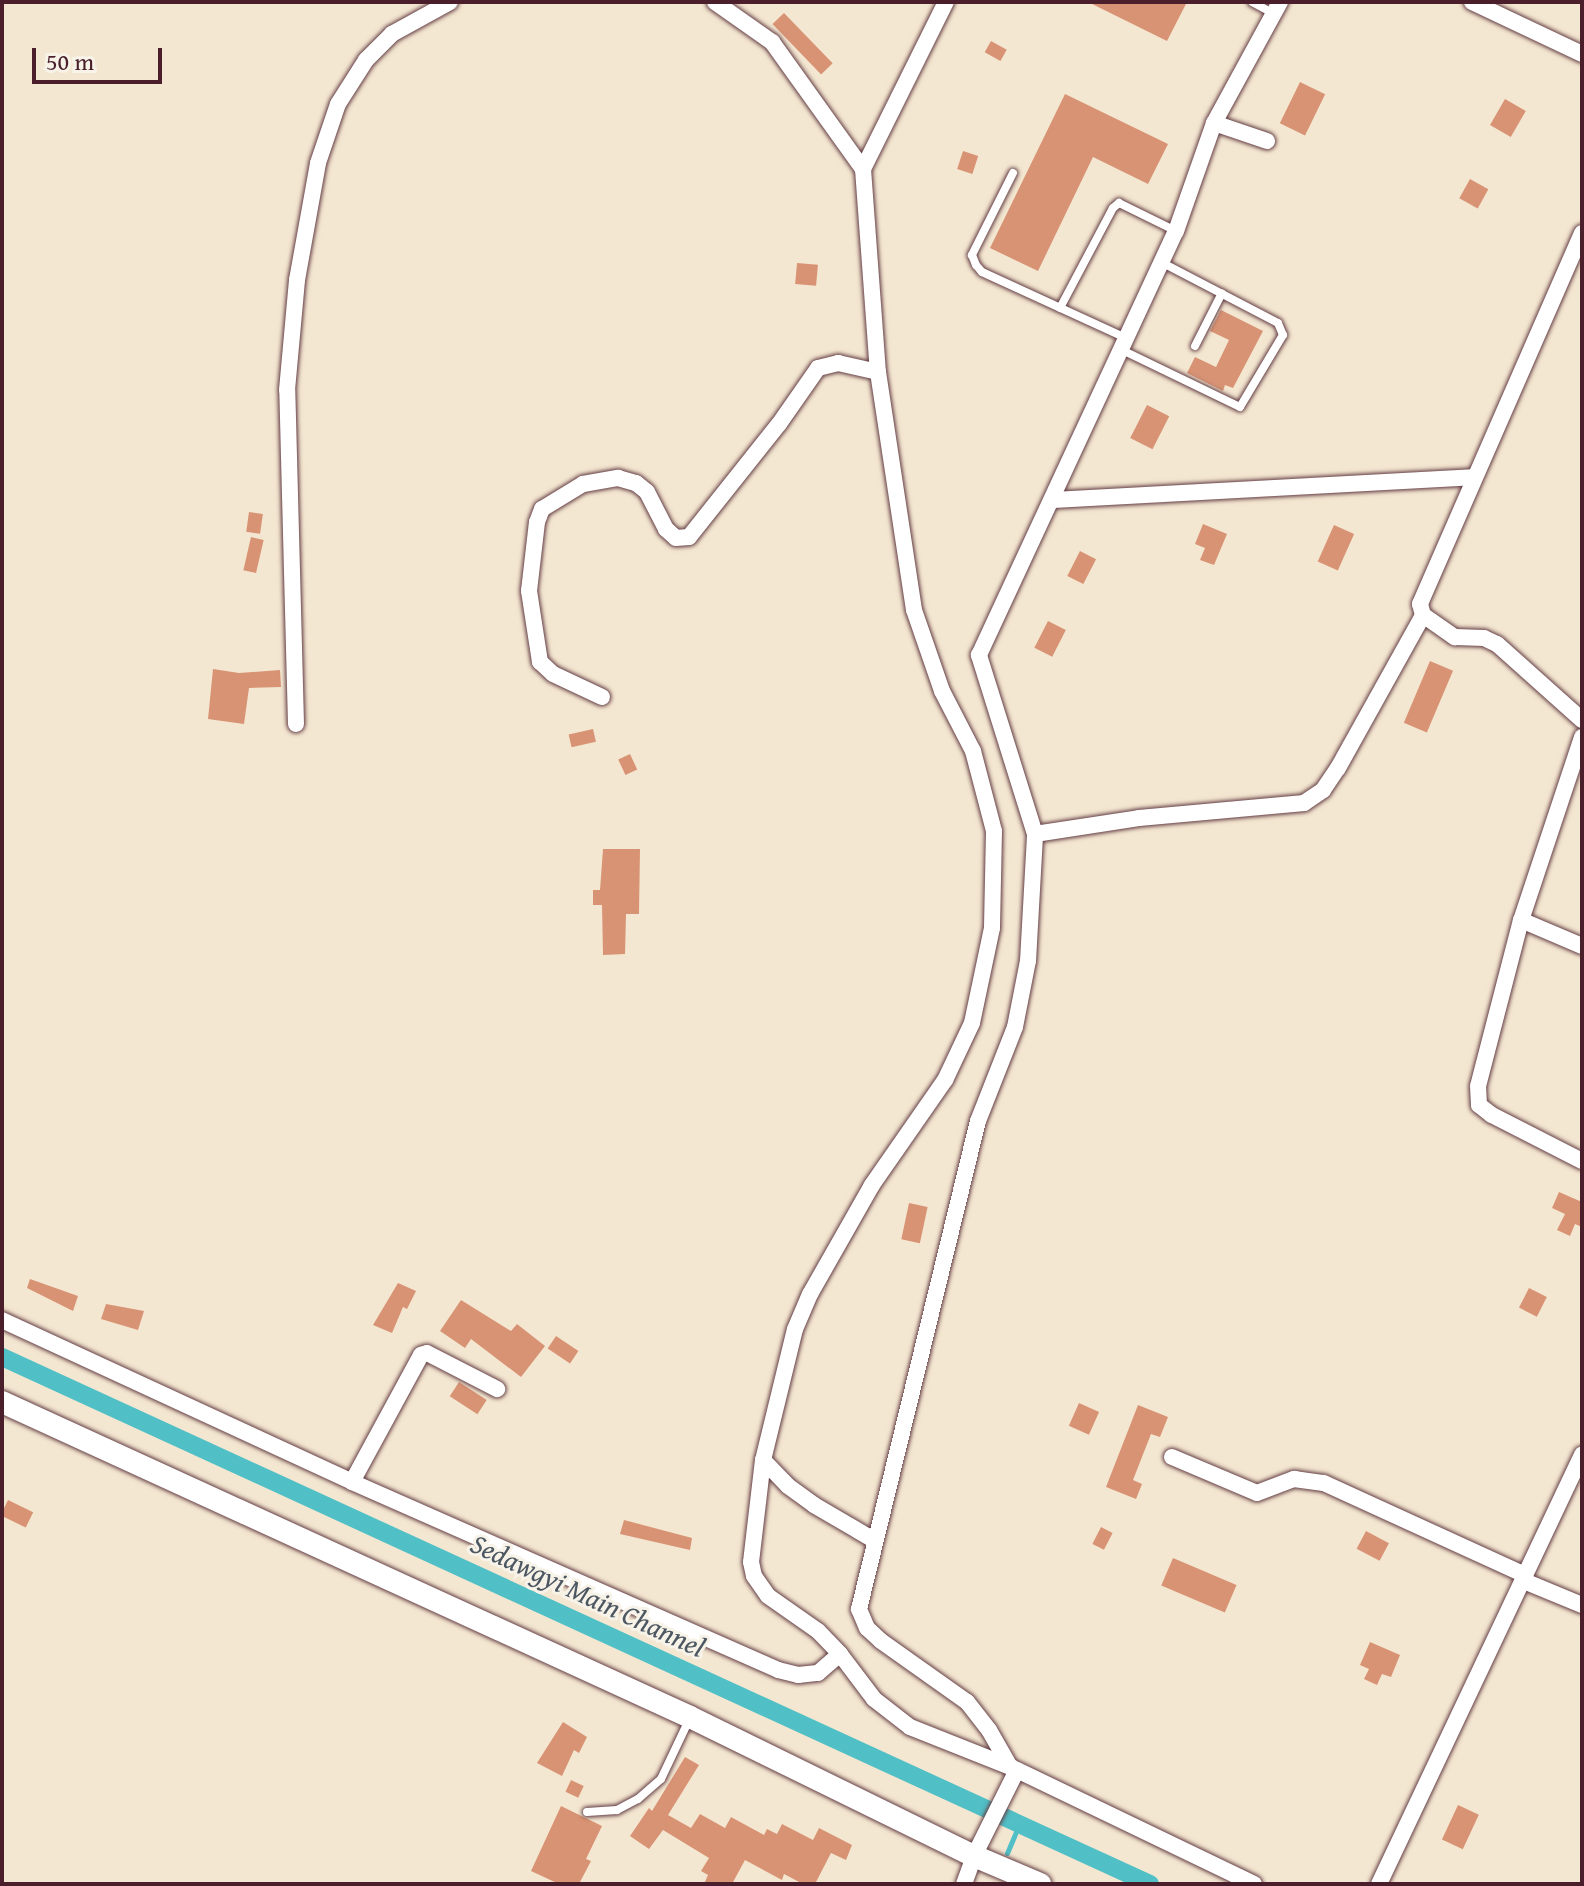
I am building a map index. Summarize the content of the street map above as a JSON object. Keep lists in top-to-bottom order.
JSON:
{
  "water": ["Sedawgyi Main Channel"],
  "scale_bar": "50 m"
}
